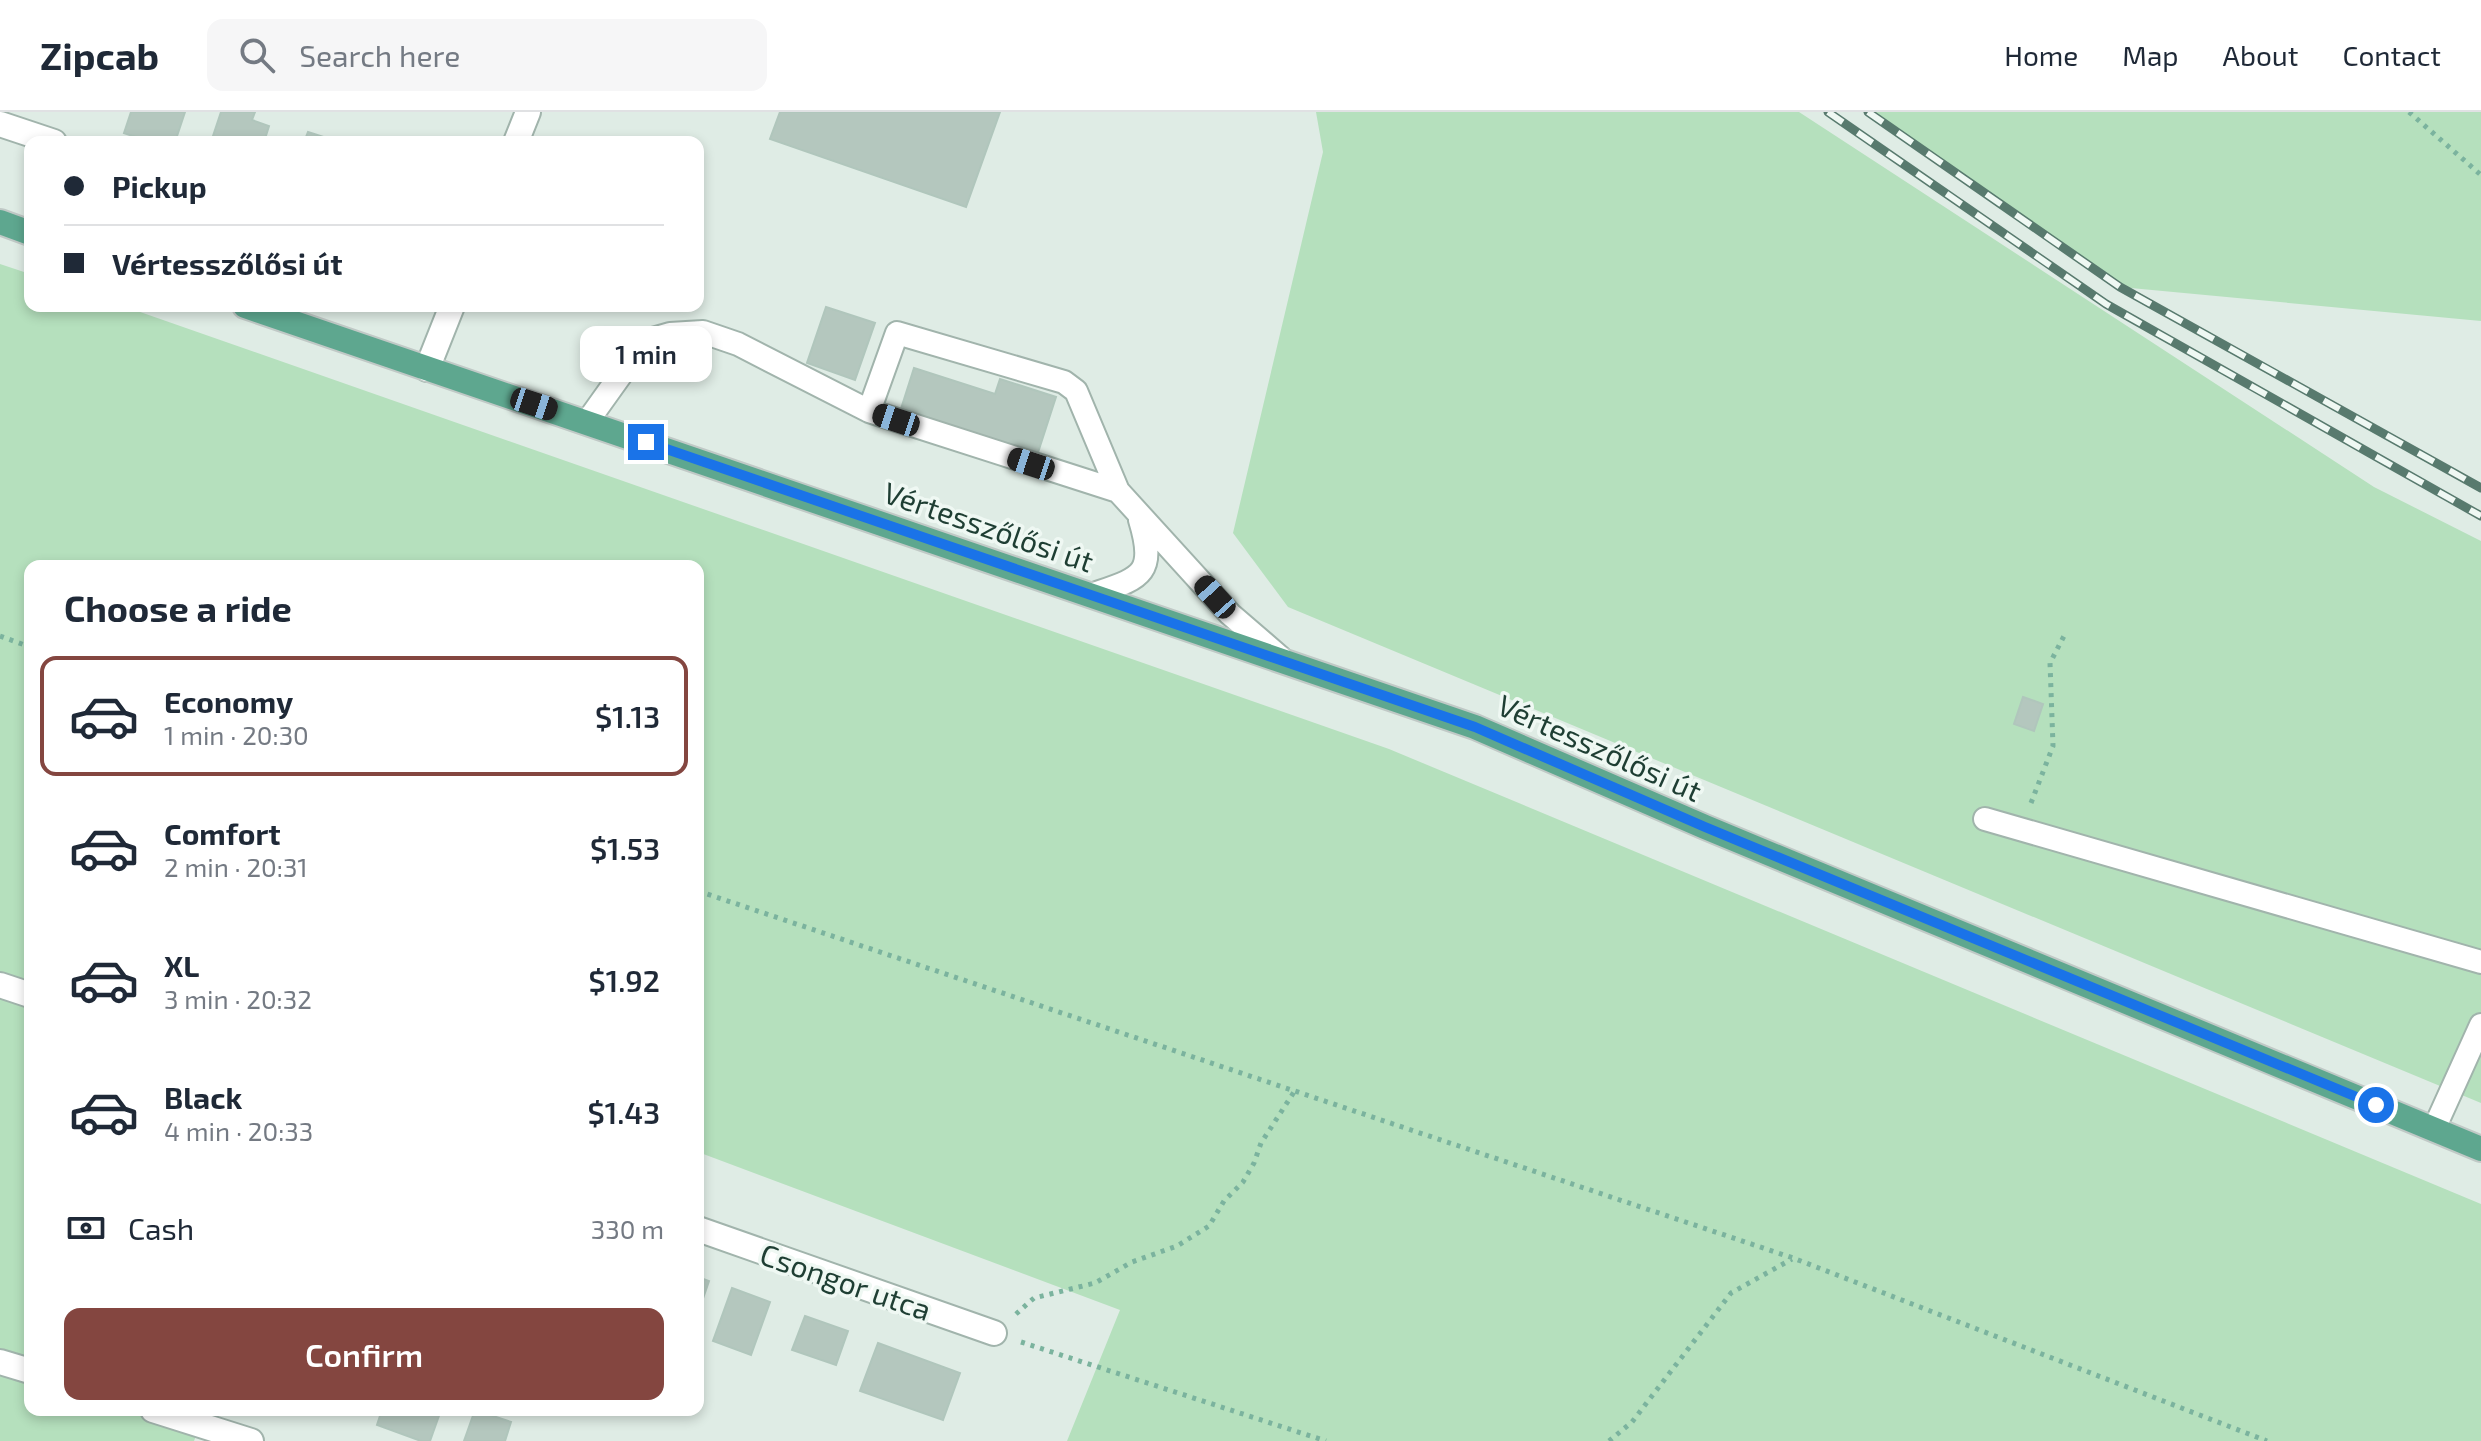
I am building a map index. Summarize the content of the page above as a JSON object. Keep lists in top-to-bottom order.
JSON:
{
  "streets": {
    "main road": ["Vértesszőlősi út"],
    "street": ["Csongor utca"]
  },
  "page": {
    "header": "Zipcab",
    "search": "Search here",
    "nav": [
      "Home",
      "Map",
      "About",
      "Contact"
    ],
    "banner": ["Pickup", "Vértesszőlősi út"],
    "bubble": "1 min",
    "heading": "Choose a ride",
    "list": [
      {
        "name": "Economy",
        "note": "1 min · 20:30",
        "value": "$1.13"
      },
      {
        "name": "Comfort",
        "note": "2 min · 20:31",
        "value": "$1.53"
      },
      {
        "name": "XL",
        "note": "3 min · 20:32",
        "value": "$1.92"
      },
      {
        "name": "Black",
        "note": "4 min · 20:33",
        "value": "$1.43"
      }
    ],
    "pay": ["Cash", "330 m"],
    "buttons": "Confirm"
  }
}
